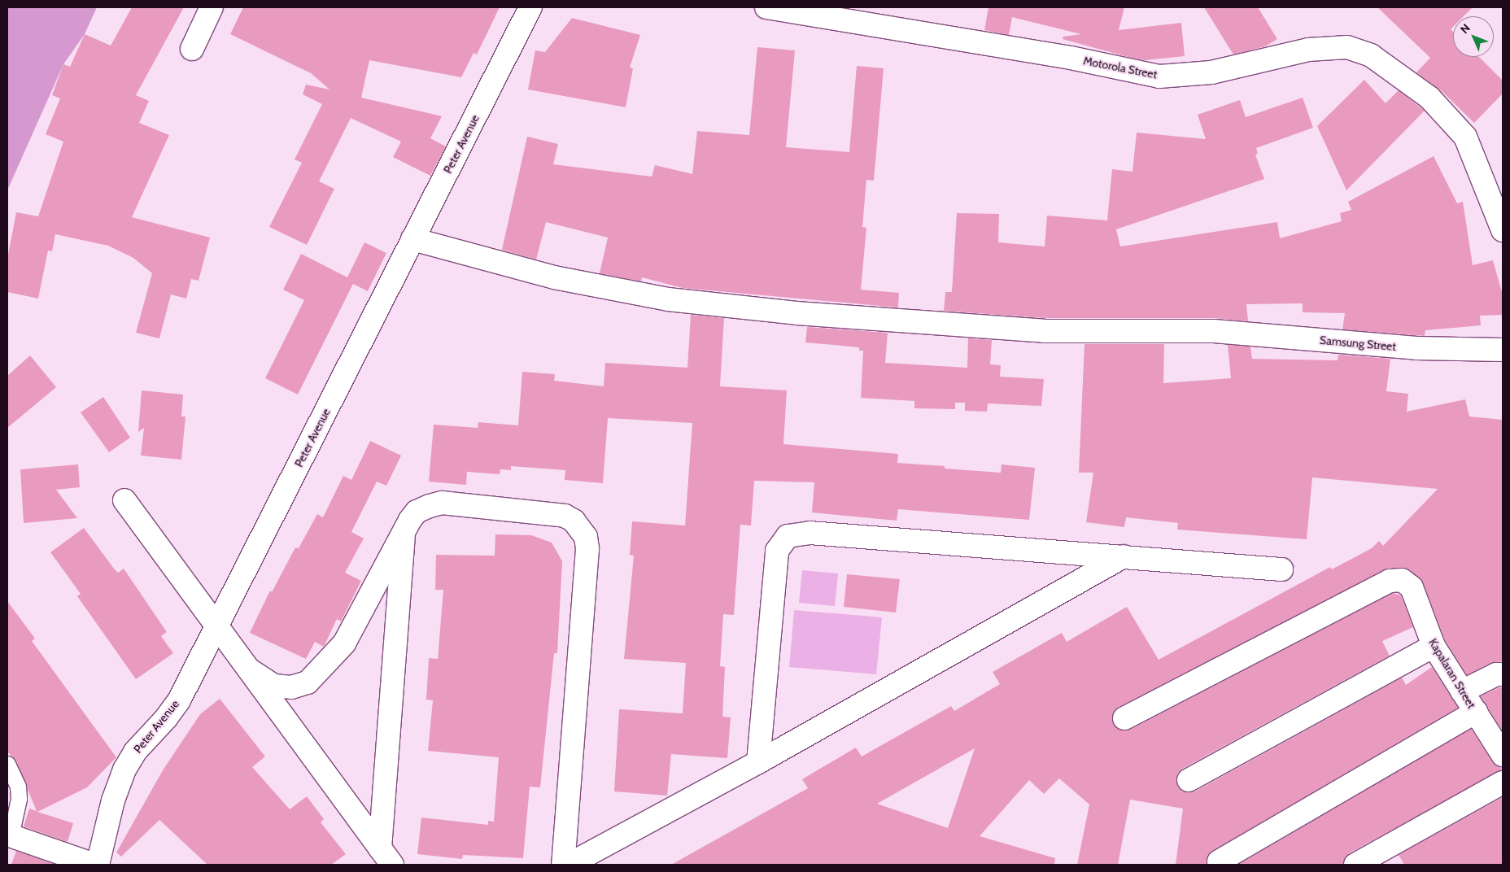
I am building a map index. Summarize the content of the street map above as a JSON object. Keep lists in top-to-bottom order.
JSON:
{
  "streets": {
    "street": [
      "Motorola Street",
      "Peter Avenue",
      "Samsung Street",
      "Kapalaran Street"
    ]
  },
  "crossings": [
    ["Peter Avenue", "Samsung Street"]
  ],
  "north": "top left"
}
